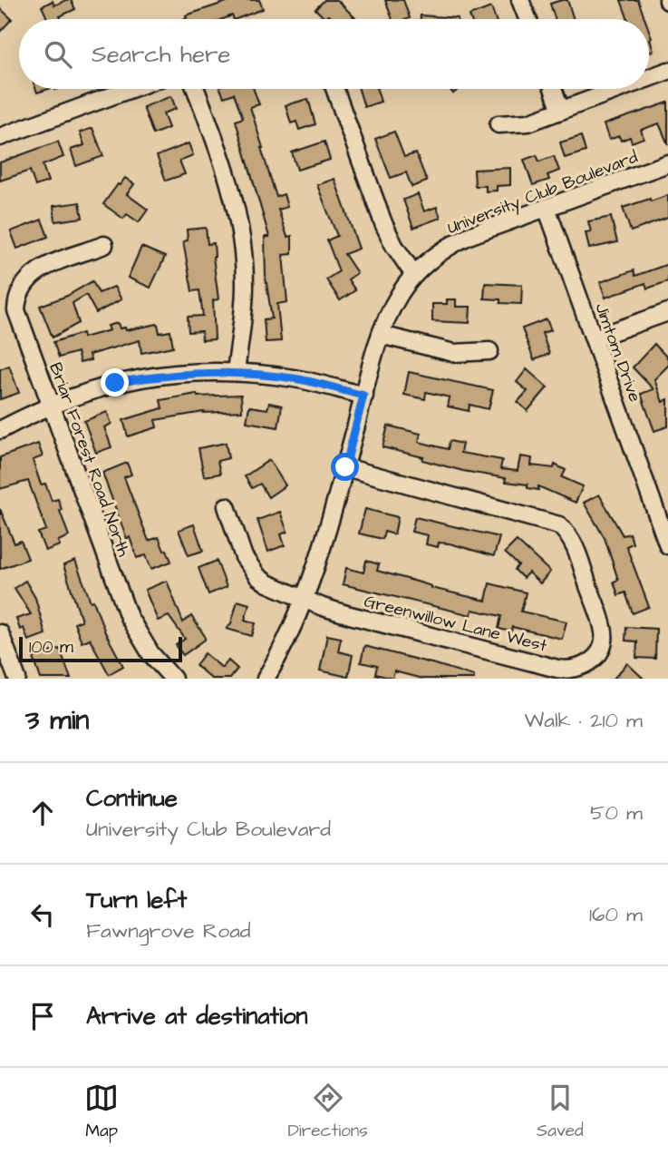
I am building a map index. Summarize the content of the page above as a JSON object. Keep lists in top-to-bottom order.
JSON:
{
  "streets": {
    "street": [
      "University Club Boulevard",
      "Jimtom Drive",
      "Briar Forest Road North",
      "Greenwillow Lane West"
    ]
  },
  "crossings": [
    ["University Club Boulevard", "Jimtom Drive"],
    ["University Club Boulevard", "Greenwillow Lane West"]
  ],
  "scale_bar": "100 m",
  "page": {
    "search": "Search here",
    "scale": "100 m",
    "heading": ["3 min", "Walk · 210 m"],
    "list": [
      ["Continue", "University Club Boulevard", "50 m"],
      ["Turn left", "Fawngrove Road", "160 m"],
      "Arrive at destination"
    ],
    "nav": ["Map", "Directions", "Saved"]
  }
}
